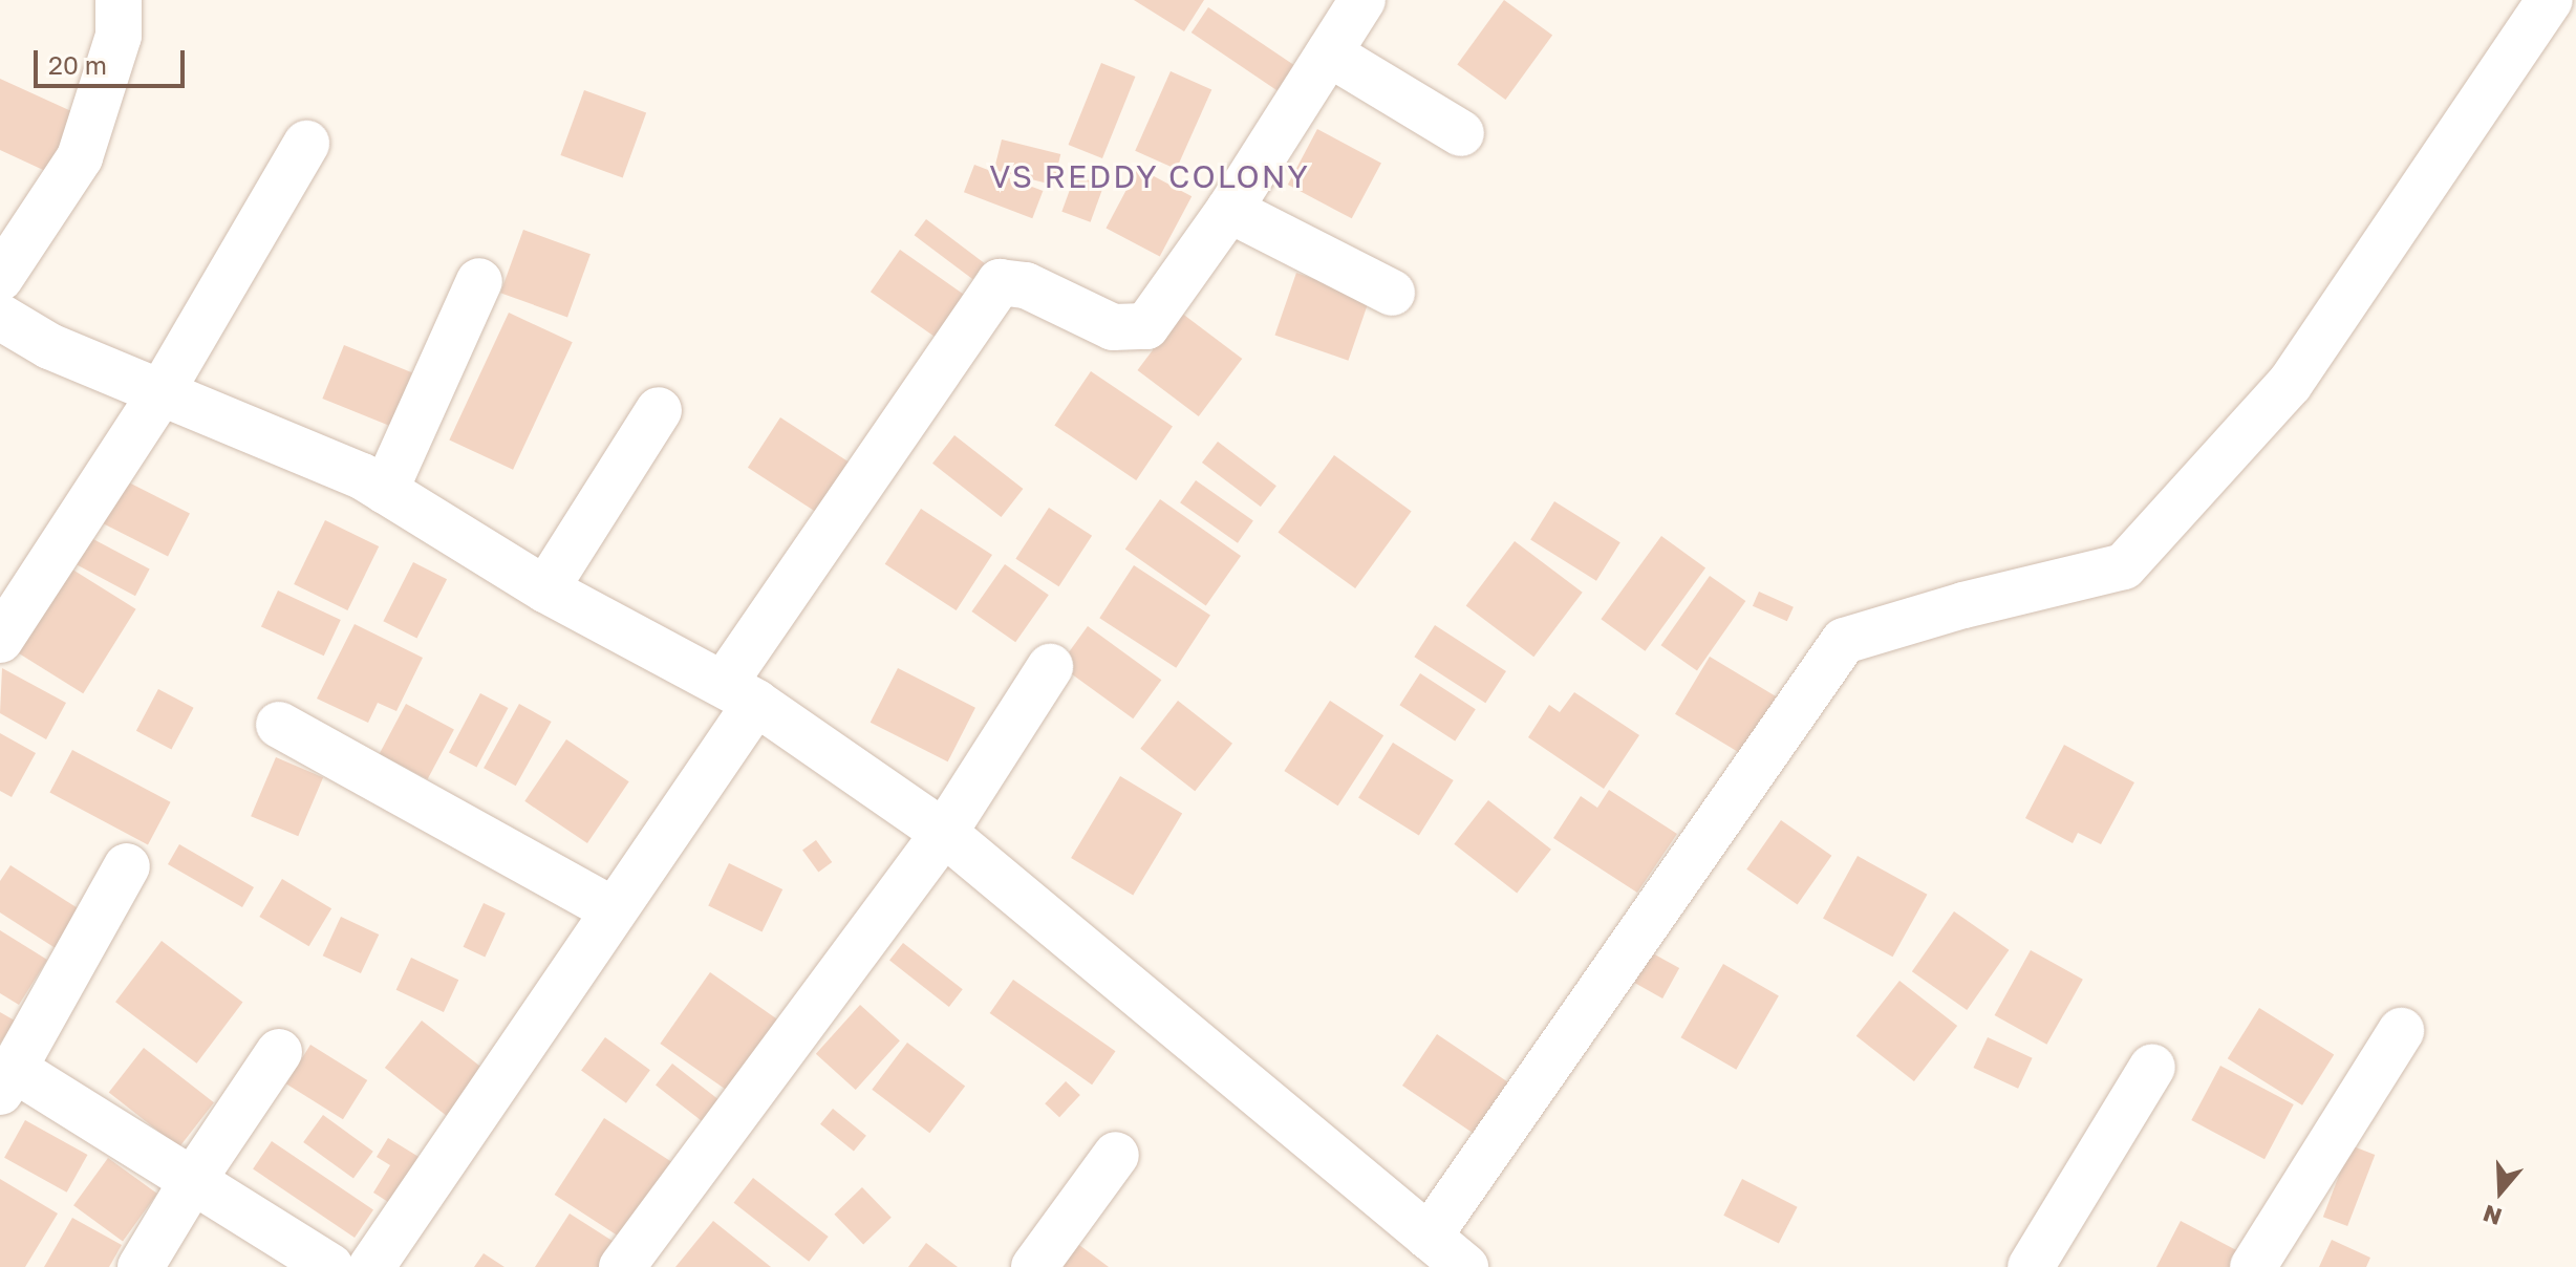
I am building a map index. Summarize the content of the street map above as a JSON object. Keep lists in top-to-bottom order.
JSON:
{
  "districts": ["VS REDDY COLONY"],
  "scale_bar": "20 m",
  "north": "bottom"
}
